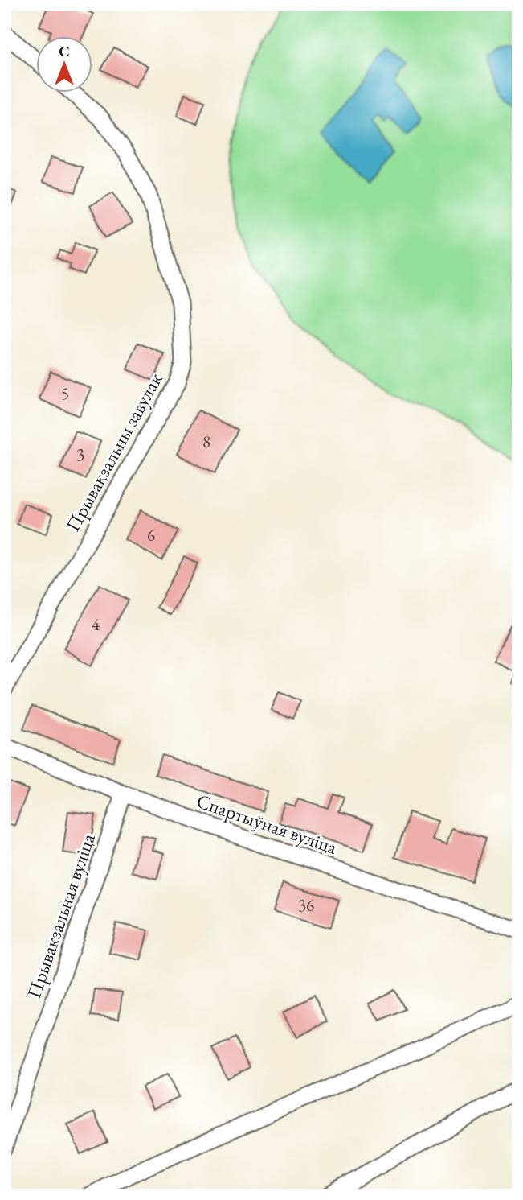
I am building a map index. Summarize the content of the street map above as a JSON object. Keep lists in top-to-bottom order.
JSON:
{
  "streets": {
    "street": ["Прывакзальны завулак", "Спартыўная вуліца", "Прывакзальная вуліца"]
  },
  "crossings": [
    ["Спартыўная вуліца", "Прывакзальная вуліца"]
  ],
  "house_numbers": [
    "5",
    "8",
    "3",
    "6",
    "4",
    "36"
  ],
  "north": "top"
}
